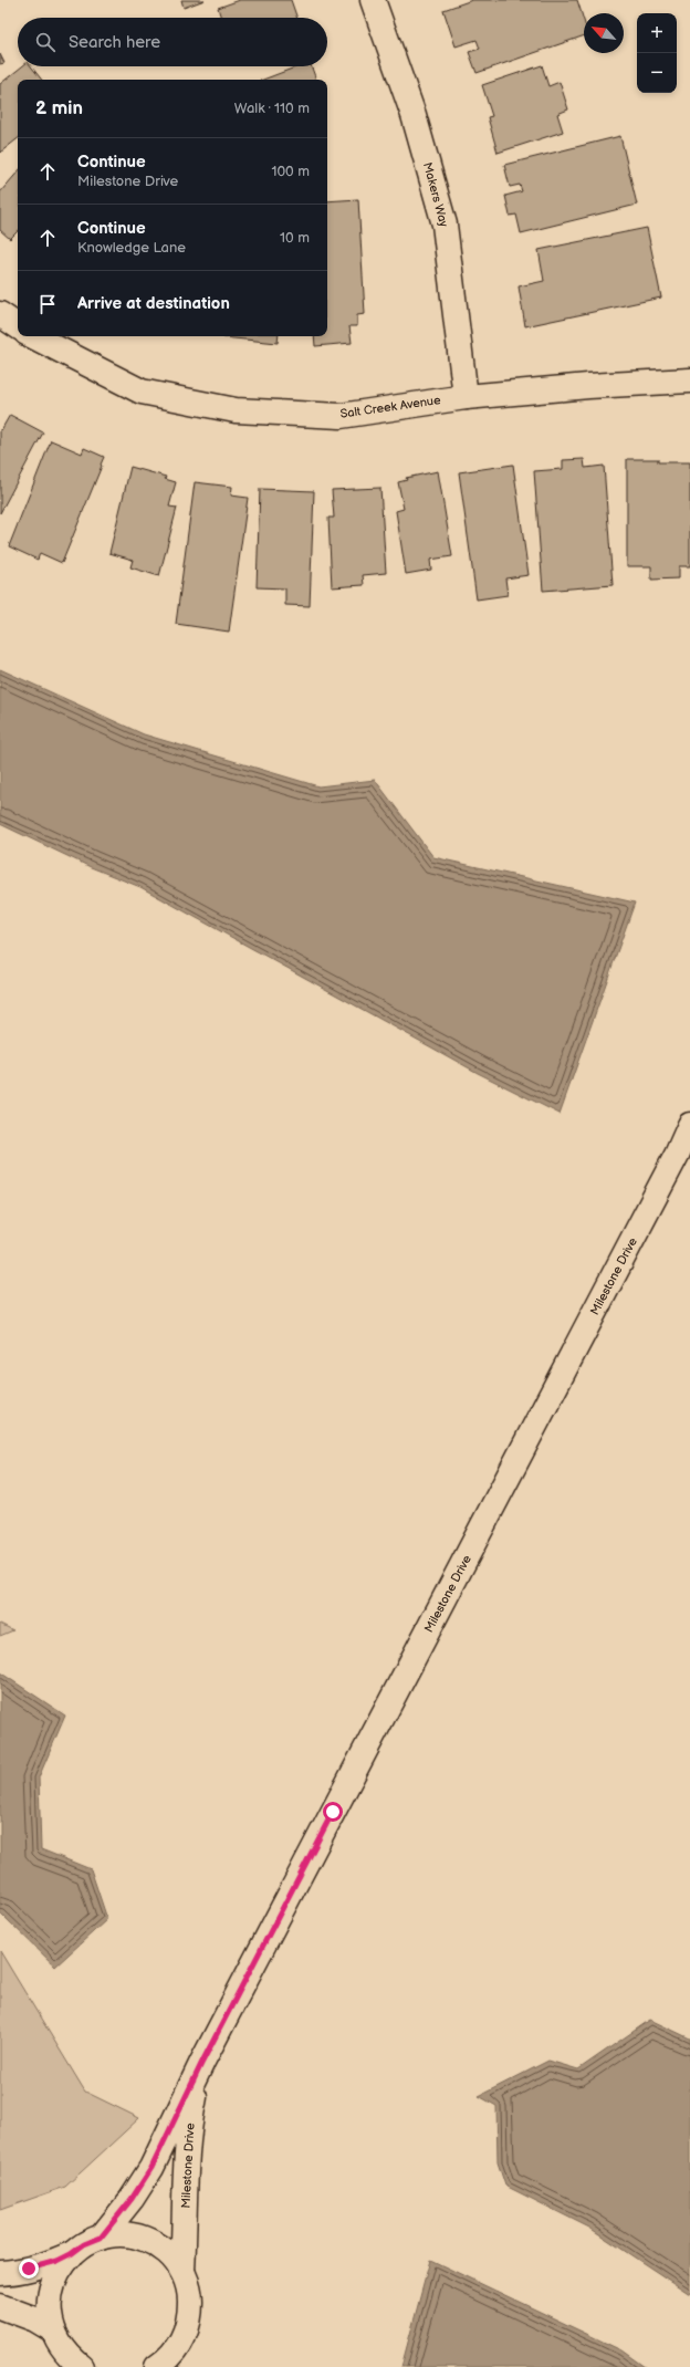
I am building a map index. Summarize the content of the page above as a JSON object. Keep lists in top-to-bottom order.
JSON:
{
  "streets": {
    "street": ["Makers Way", "Salt Creek Avenue", "Milestone Drive"]
  },
  "crossings": [
    ["Makers Way", "Salt Creek Avenue"]
  ],
  "north": "top left",
  "page": {
    "map_buttons": ["+", "−"],
    "search": "Search here",
    "heading": ["2 min", "Walk · 110 m"],
    "list": [
      ["Continue", "Milestone Drive", "100 m"],
      ["Continue", "Knowledge Lane", "10 m"],
      "Arrive at destination"
    ]
  }
}
